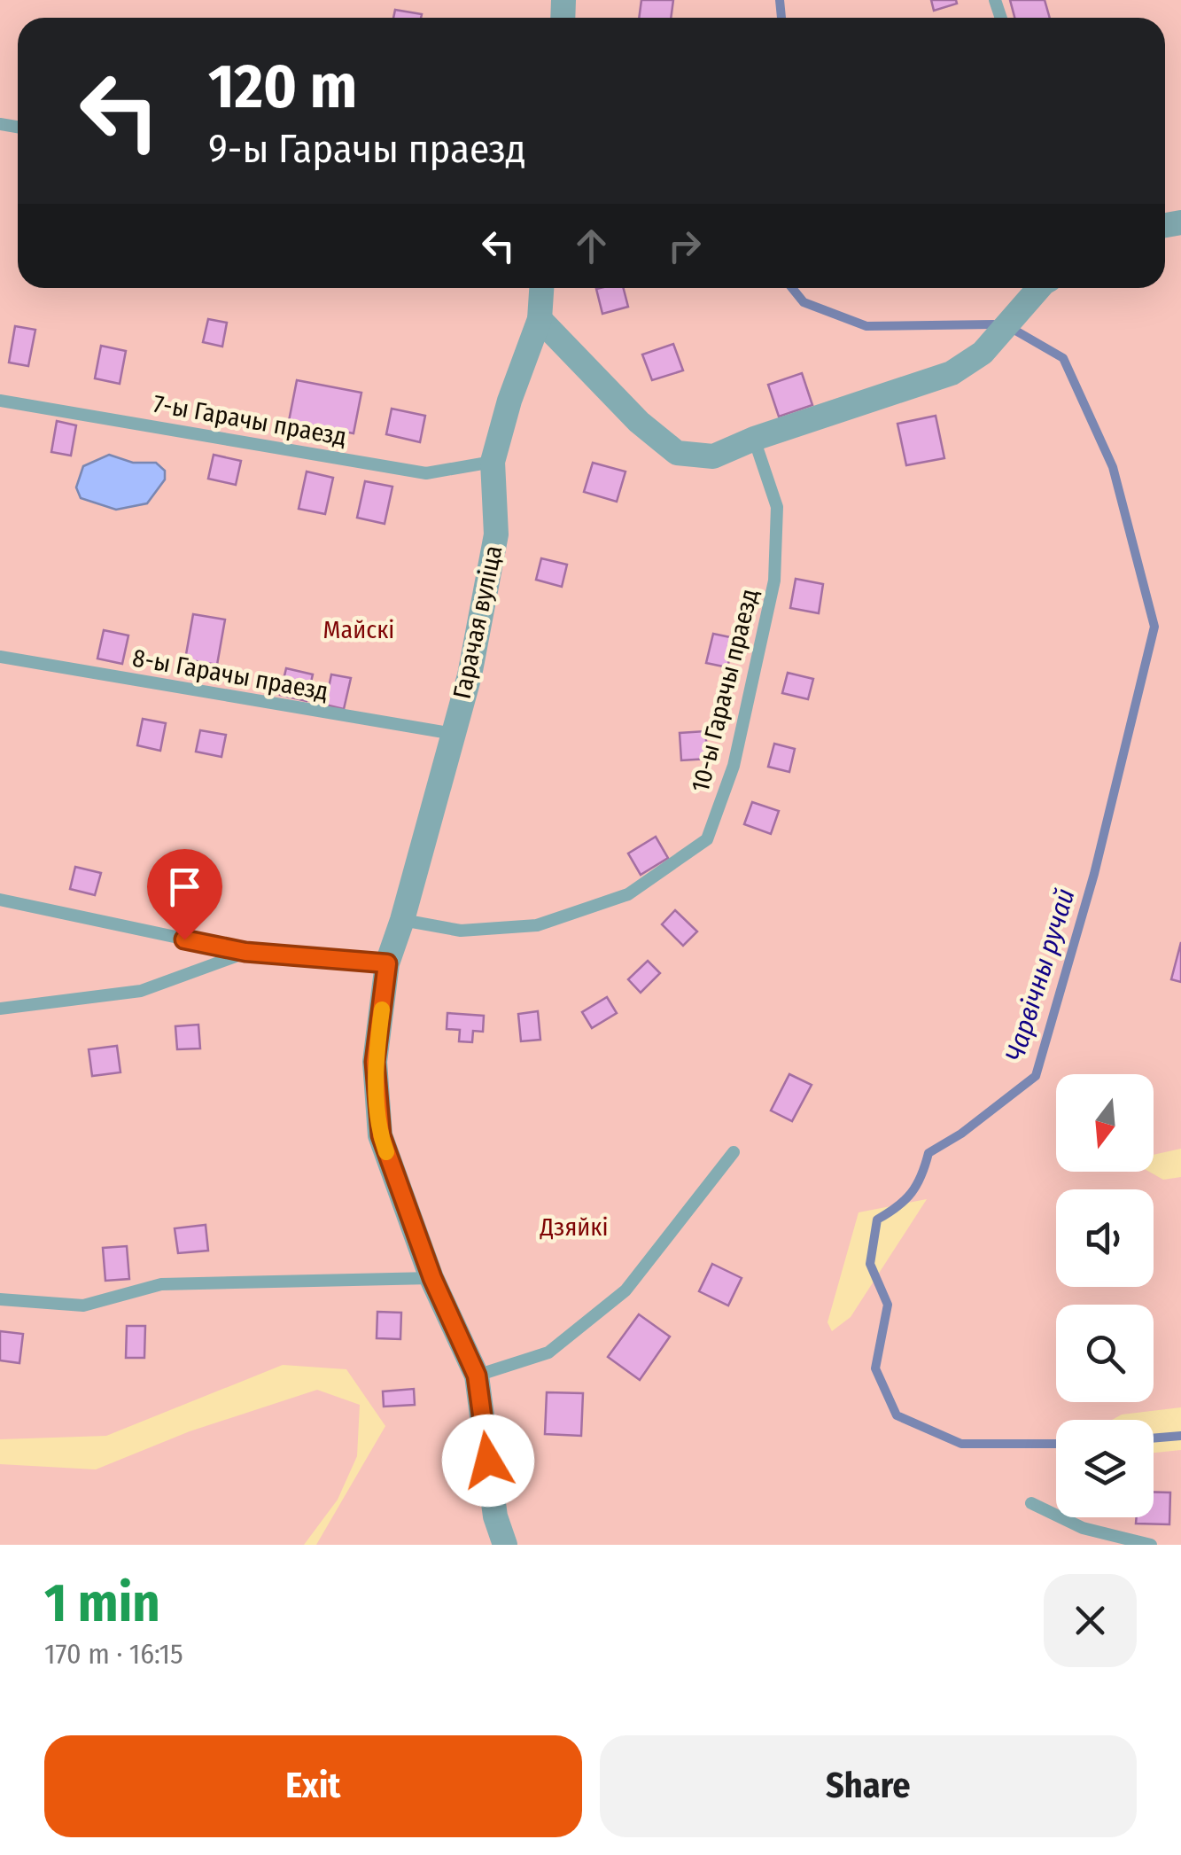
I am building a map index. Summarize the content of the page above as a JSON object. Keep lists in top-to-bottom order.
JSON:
{
  "streets": {
    "street": ["Гарачая вуліца"],
    "lane": ["7-ы Гарачы праезд", "8-ы Гарачы праезд", "10-ы Гарачы праезд"]
  },
  "crossings": [
    ["7-ы Гарачы праезд", "Гарачая вуліца"],
    ["Гарачая вуліца", "8-ы Гарачы праезд"],
    ["Гарачая вуліца", "10-ы Гарачы праезд"]
  ],
  "water": ["Чарвічны ручай"],
  "parks": ["Майскі", "Дзяйкі"],
  "north": "bottom",
  "page": {
    "turn": ["120 m", "9-ы Гарачы праезд"],
    "heading": ["1 min", "170 m · 16:15"],
    "buttons": ["Exit", "Share"]
  }
}
